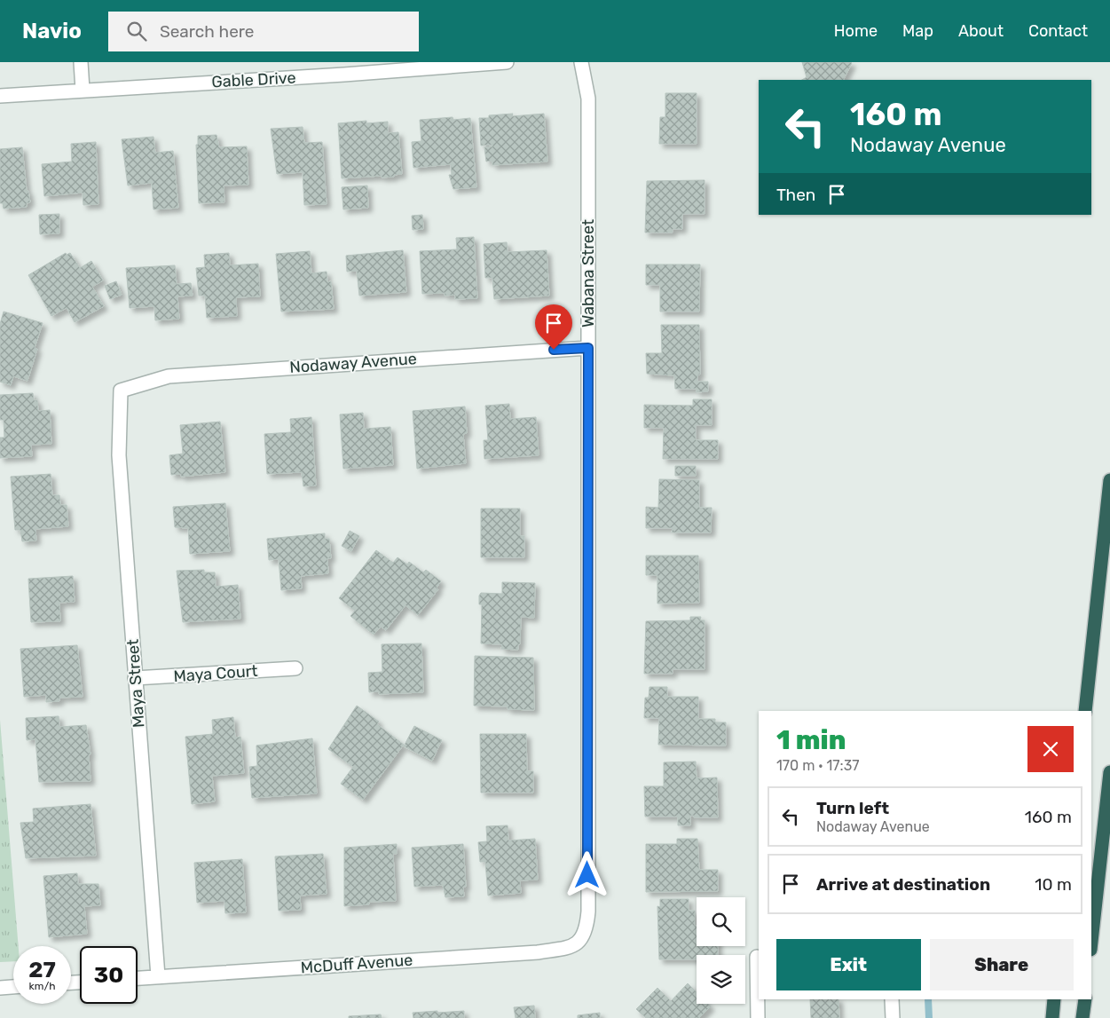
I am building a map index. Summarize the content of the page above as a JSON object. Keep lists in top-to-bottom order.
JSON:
{
  "streets": {
    "street": [
      "Gable Drive",
      "Wabana Street",
      "Nodaway Avenue",
      "Maya Court",
      "Maya Street",
      "McDuff Avenue"
    ]
  },
  "crossings": [
    ["Wabana Street", "Nodaway Avenue"],
    ["Wabana Street", "McDuff Avenue"],
    ["Nodaway Avenue", "Maya Street"],
    ["Maya Court", "Maya Street"],
    ["Maya Street", "McDuff Avenue"]
  ],
  "page": {
    "header": "Navio",
    "search": "Search here",
    "nav": [
      "Home",
      "Map",
      "About",
      "Contact"
    ],
    "turn": ["160 m", "Nodaway Avenue"],
    "then": "Then",
    "heading": ["1 min", "170 m · 17:37"],
    "list": [
      {
        "name": "Turn left",
        "note": "Nodaway Avenue",
        "value": "160 m"
      },
      {
        "name": "Arrive at destination",
        "value": "10 m"
      }
    ],
    "buttons": ["Exit", "Share"],
    "speed": "27 km/h",
    "limit": "30"
  }
}
